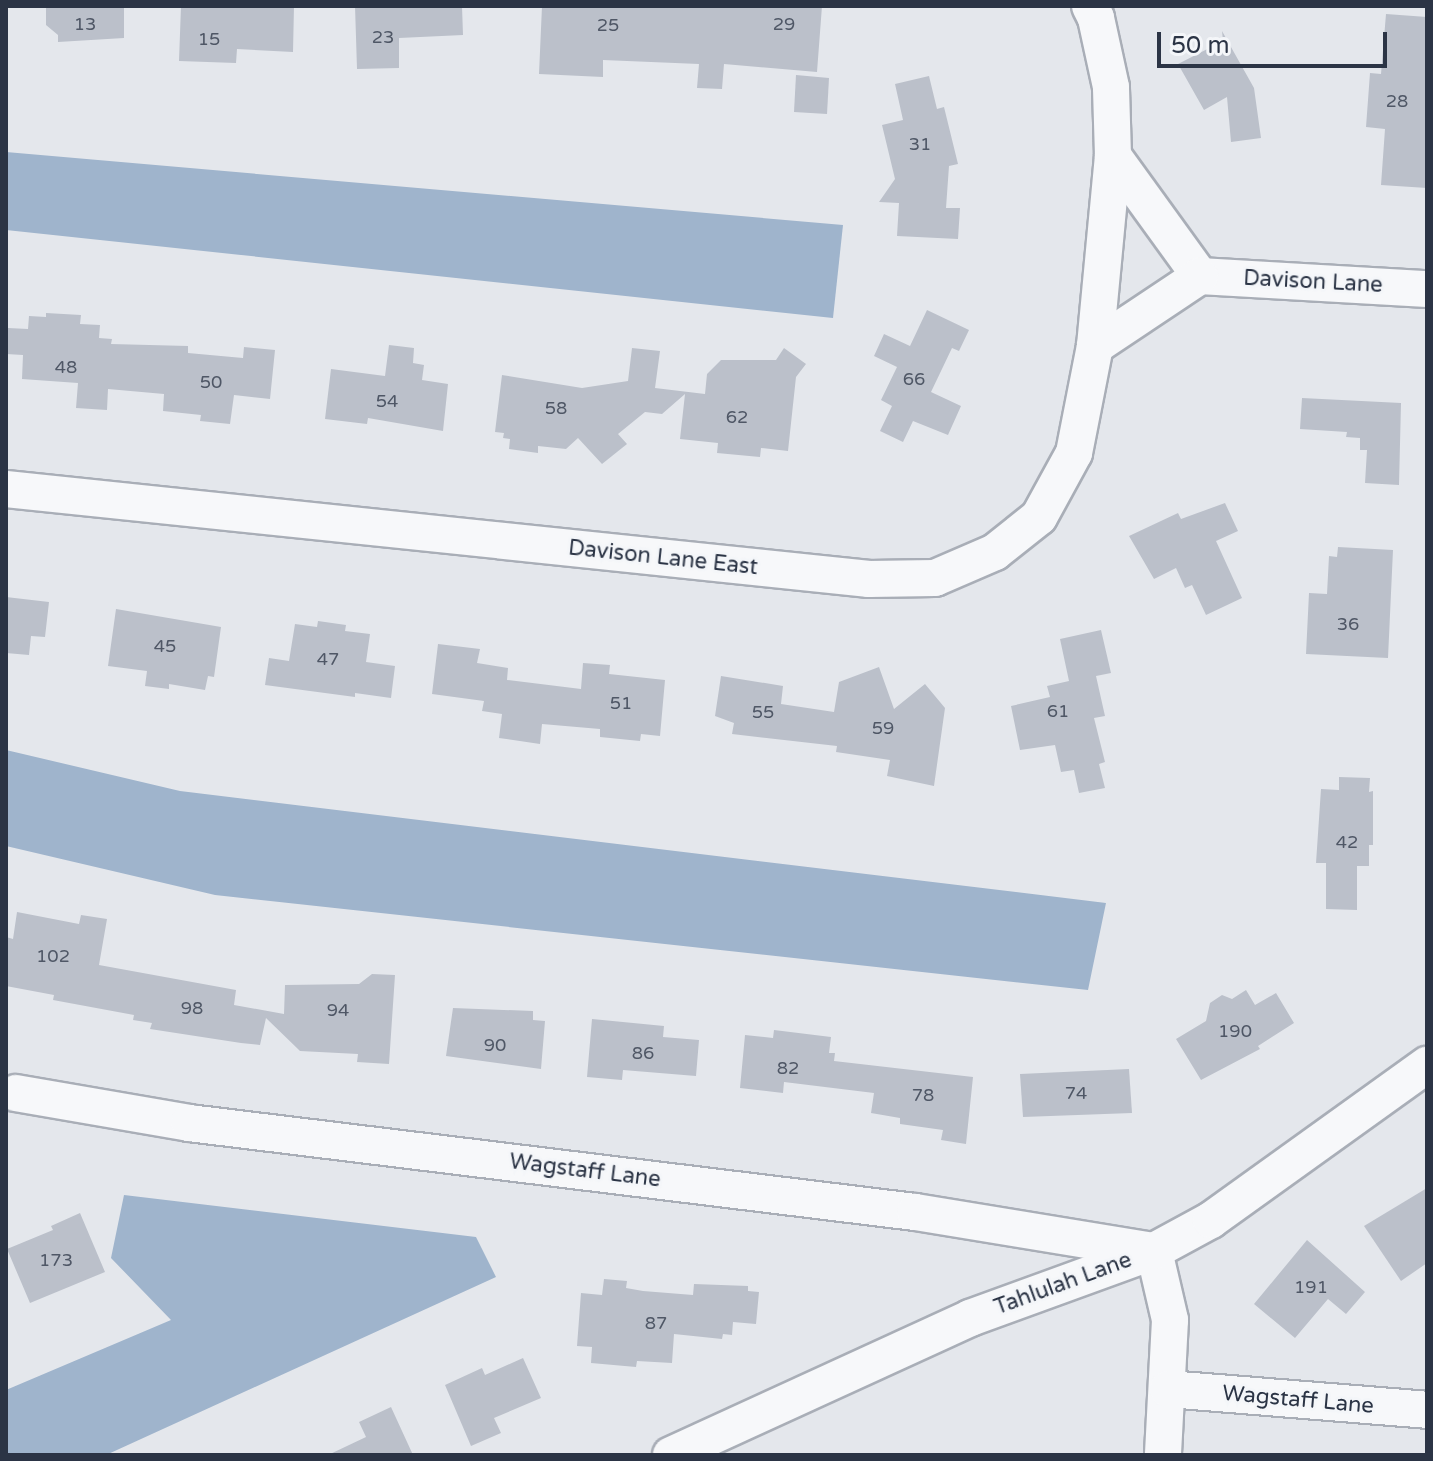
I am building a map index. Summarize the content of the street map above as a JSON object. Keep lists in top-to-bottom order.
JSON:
{
  "streets": {
    "street": [
      "Davison Lane",
      "Davison Lane East",
      "Wagstaff Lane",
      "Tahlulah Lane"
    ]
  },
  "crossings": [
    ["Wagstaff Lane", "Tahlulah Lane"]
  ],
  "house_numbers": [
    "13",
    "29",
    "25",
    "23",
    "15",
    "28",
    "31",
    "48",
    "66",
    "50",
    "54",
    "58",
    "62",
    "36",
    "45",
    "47",
    "51",
    "61",
    "55",
    "59",
    "42",
    "102",
    "98",
    "94",
    "190",
    "90",
    "86",
    "82",
    "74",
    "78",
    "173",
    "191",
    "87"
  ],
  "scale_bar": "50 m"
}
